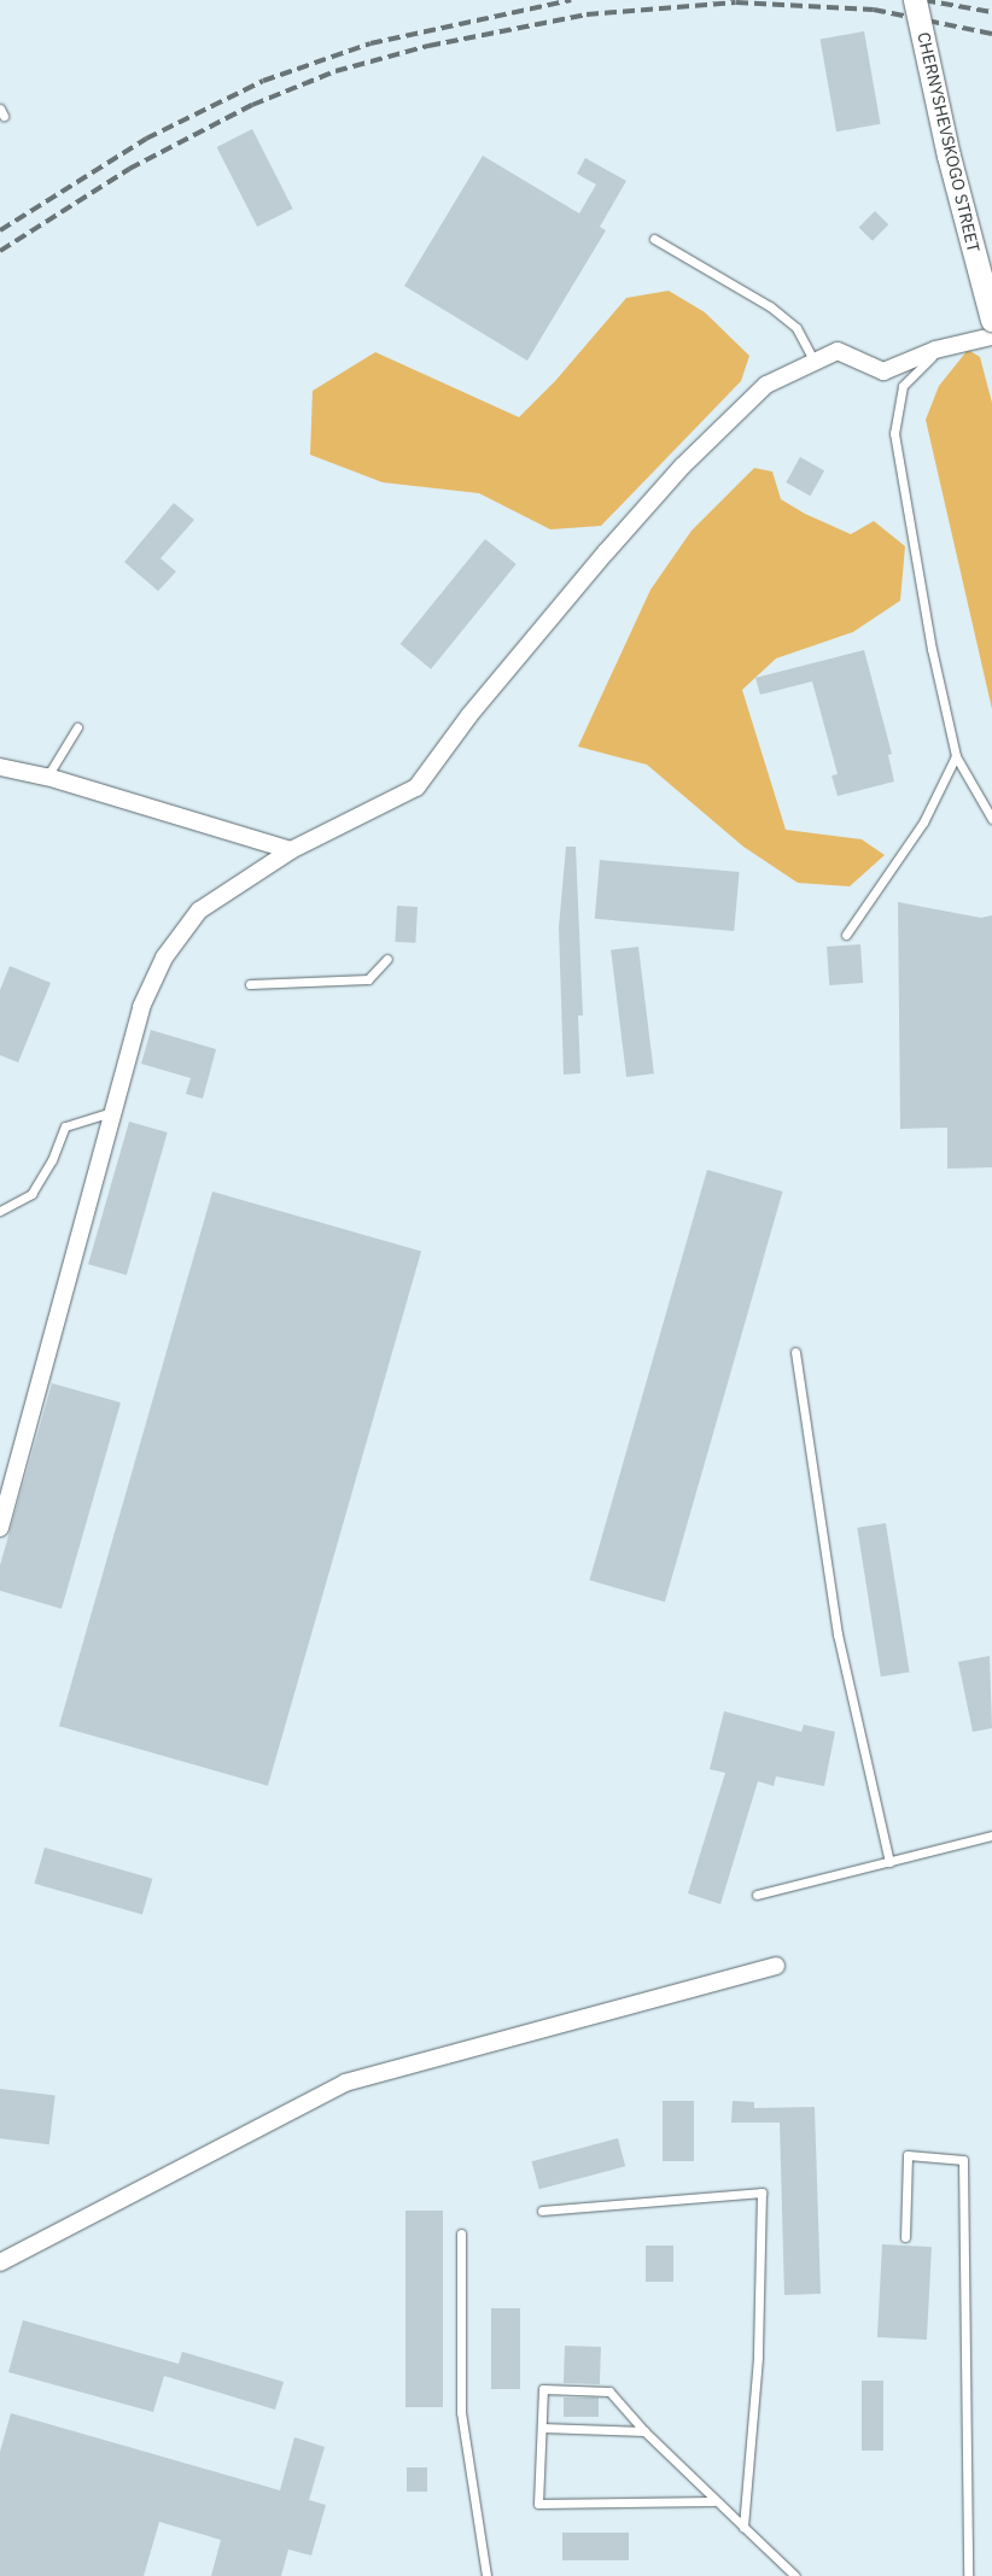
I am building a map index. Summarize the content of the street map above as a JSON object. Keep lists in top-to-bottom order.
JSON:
{
  "streets": {
    "main road": ["CHERNYSHEVSKOGO STREET"]
  }
}
